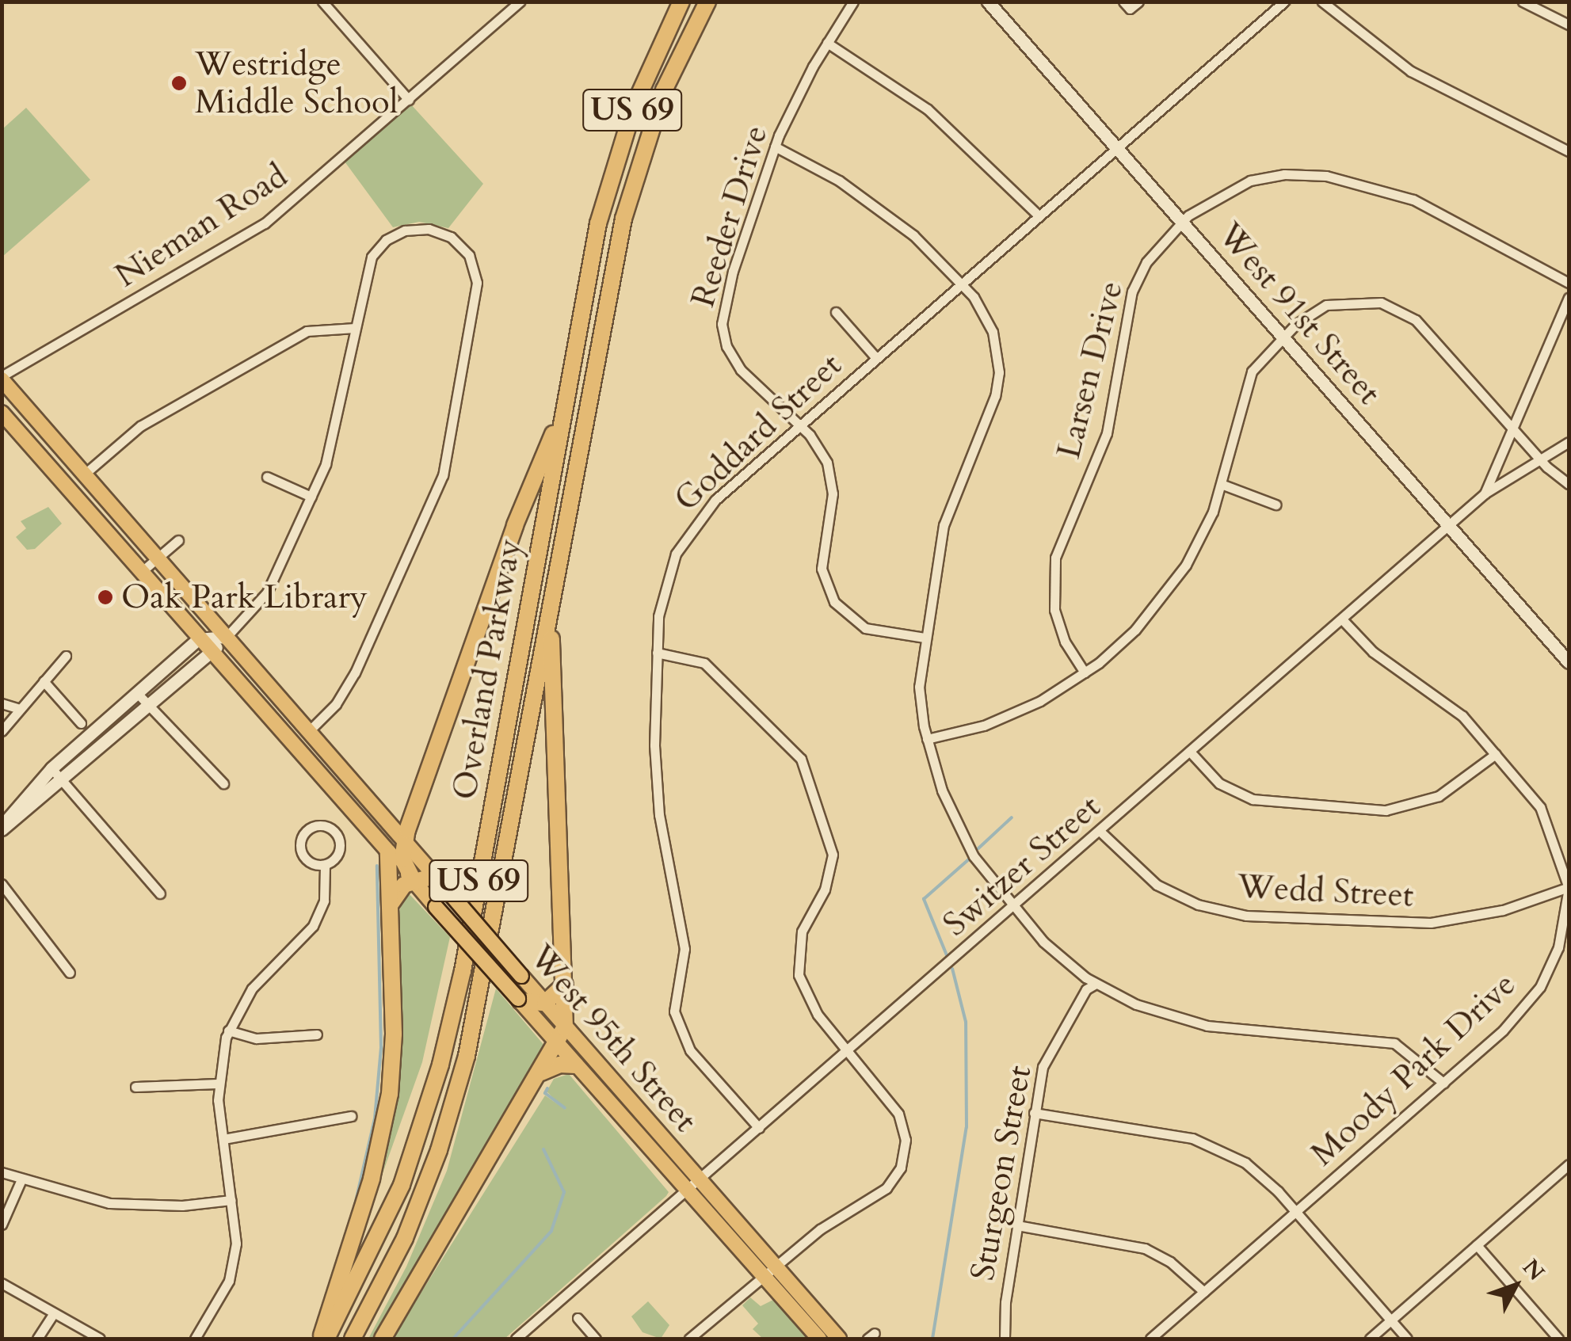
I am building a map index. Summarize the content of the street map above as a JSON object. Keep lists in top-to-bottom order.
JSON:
{
  "streets": {
    "highway": ["US 69", "Overland Parkway"],
    "main road": ["West 95th Street"],
    "street": [
      "Reeder Drive",
      "Nieman Road",
      "West 91st Street",
      "Larsen Drive",
      "Goddard Street",
      "Switzer Street",
      "Wedd Street",
      "Moody Park Drive",
      "Sturgeon Street"
    ]
  },
  "crossings": [
    ["Reeder Drive", "Goddard Street"],
    ["Nieman Road", "West 95th Street"],
    ["West 91st Street", "Larsen Drive"],
    ["West 91st Street", "Goddard Street"],
    ["West 91st Street", "Switzer Street"],
    ["Goddard Street", "Switzer Street"],
    ["Switzer Street", "Wedd Street"],
    ["Switzer Street", "West 95th Street"],
    ["Switzer Street", "Moody Park Drive"],
    ["Wedd Street", "Moody Park Drive"]
  ],
  "places": ["Westridge Middle School", "Oak Park Library"],
  "north": "top right"
}
